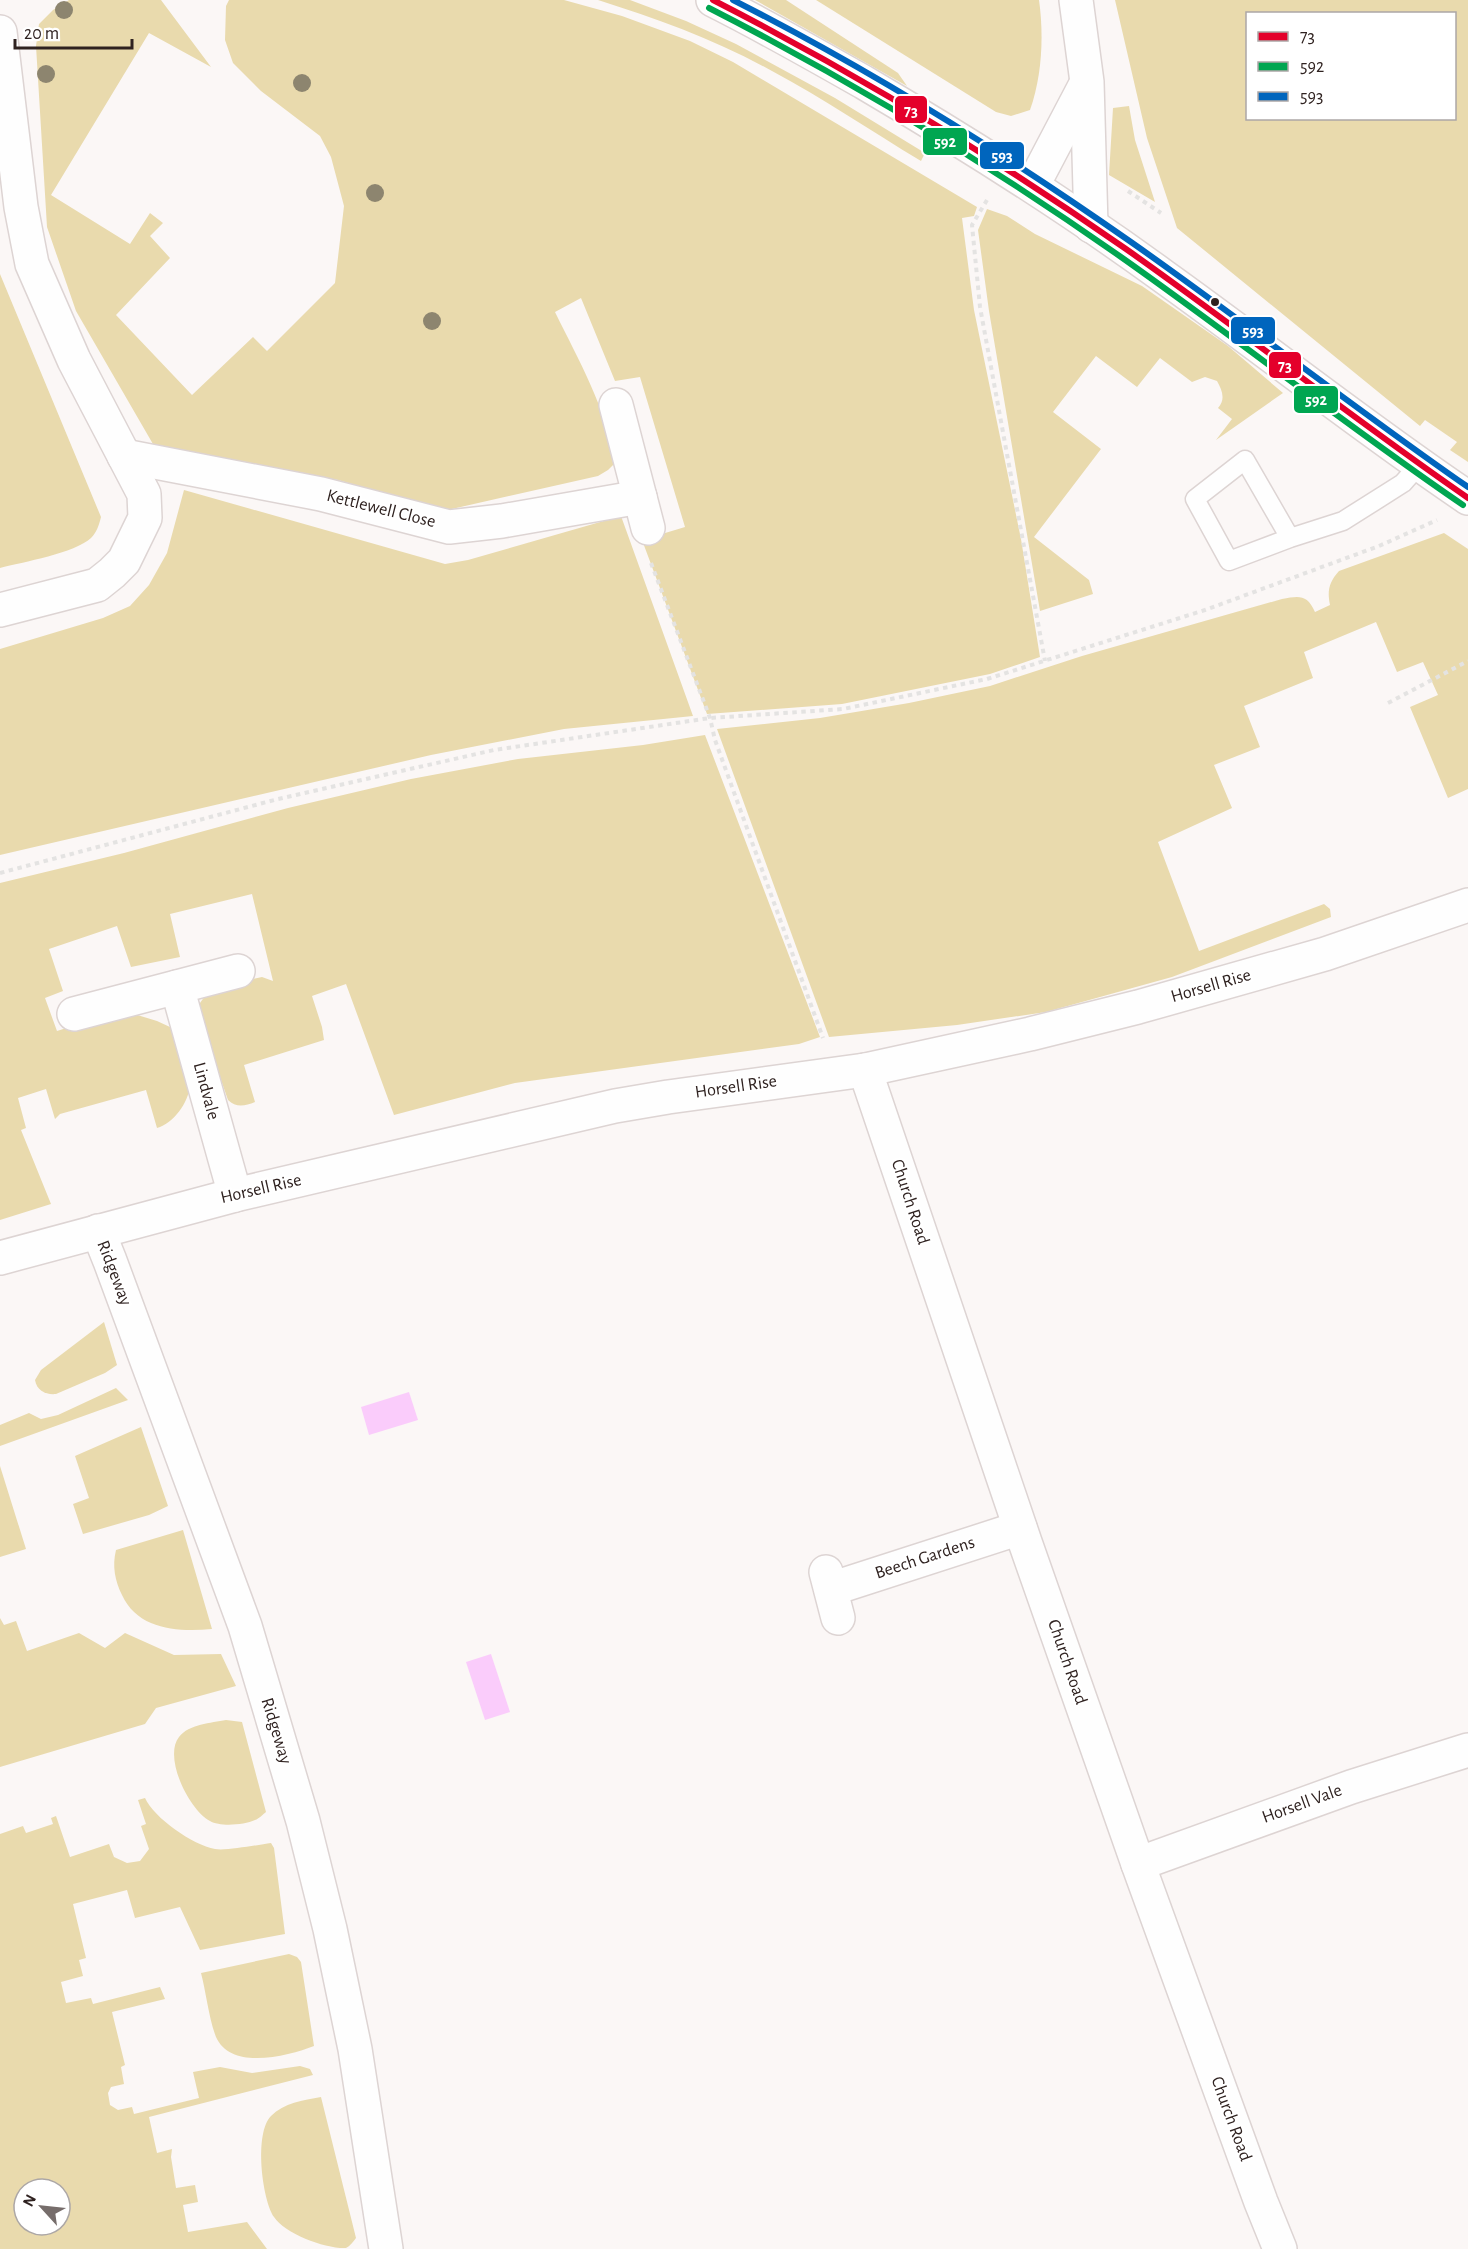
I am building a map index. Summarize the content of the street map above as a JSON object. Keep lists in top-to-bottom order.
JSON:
{
  "streets": {
    "street": [
      "Kettlewell Close",
      "Horsell Rise",
      "Lindvale",
      "Church Road",
      "Ridgeway",
      "Beech Gardens",
      "Horsell Vale"
    ]
  },
  "crossings": [
    ["Horsell Rise", "Lindvale"],
    ["Horsell Rise", "Church Road"],
    ["Horsell Rise", "Ridgeway"],
    ["Church Road", "Beech Gardens"],
    ["Church Road", "Horsell Vale"]
  ],
  "lines": ["transit line 73", "transit line 593", "transit line 592"],
  "legend": ["73", "592", "593"],
  "scale_bar": "20 m",
  "north": "top left"
}
